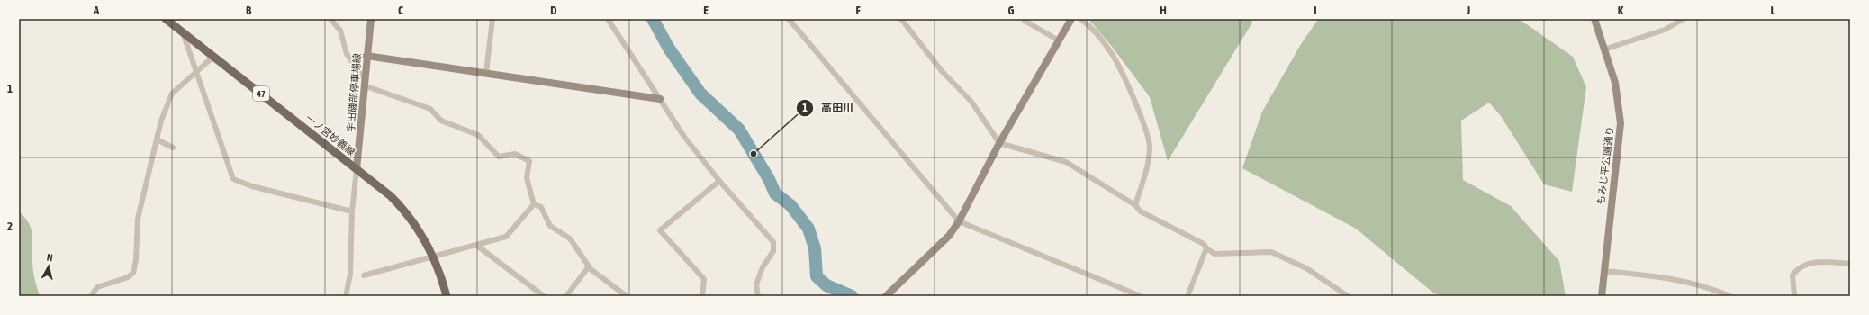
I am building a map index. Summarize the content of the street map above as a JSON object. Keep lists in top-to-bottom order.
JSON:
{
  "streets": {
    "main road": ["47", "一ノ宮妙義線"],
    "street": ["宇田磯部停車場線", "もみじ平公園通り"]
  },
  "crossings": [
    ["宇田磯部停車場線", "一ノ宮妙義線"]
  ],
  "places": ["高田川"],
  "north": "top",
  "grid": {
    "columns": [
      "A",
      "B",
      "C",
      "D",
      "E",
      "F",
      "G",
      "H",
      "I",
      "J",
      "K",
      "L"
    ],
    "rows": ["1", "2"]
  }
}
